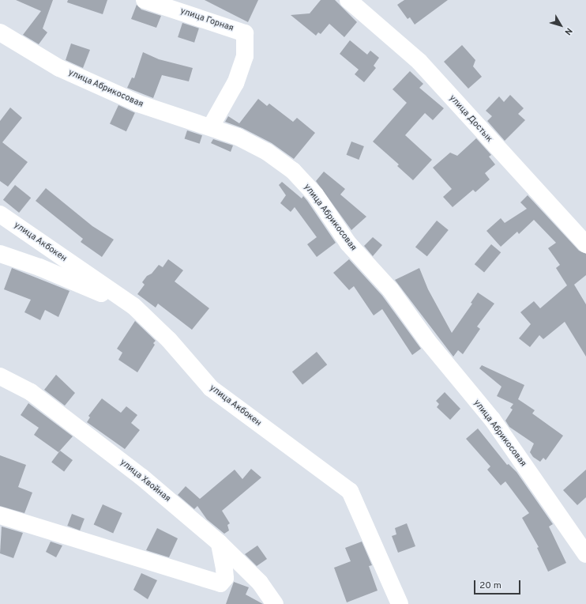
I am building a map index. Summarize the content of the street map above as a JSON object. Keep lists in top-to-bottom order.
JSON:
{
  "streets": {
    "street": [
      "улица Горная",
      "улица Абрикосовая",
      "улица Достык",
      "улица Акбокен",
      "улица Хвойная"
    ]
  },
  "crossings": [
    ["улица Горная", "улица Абрикосовая"]
  ],
  "scale_bar": "20 m",
  "north": "bottom right"
}
